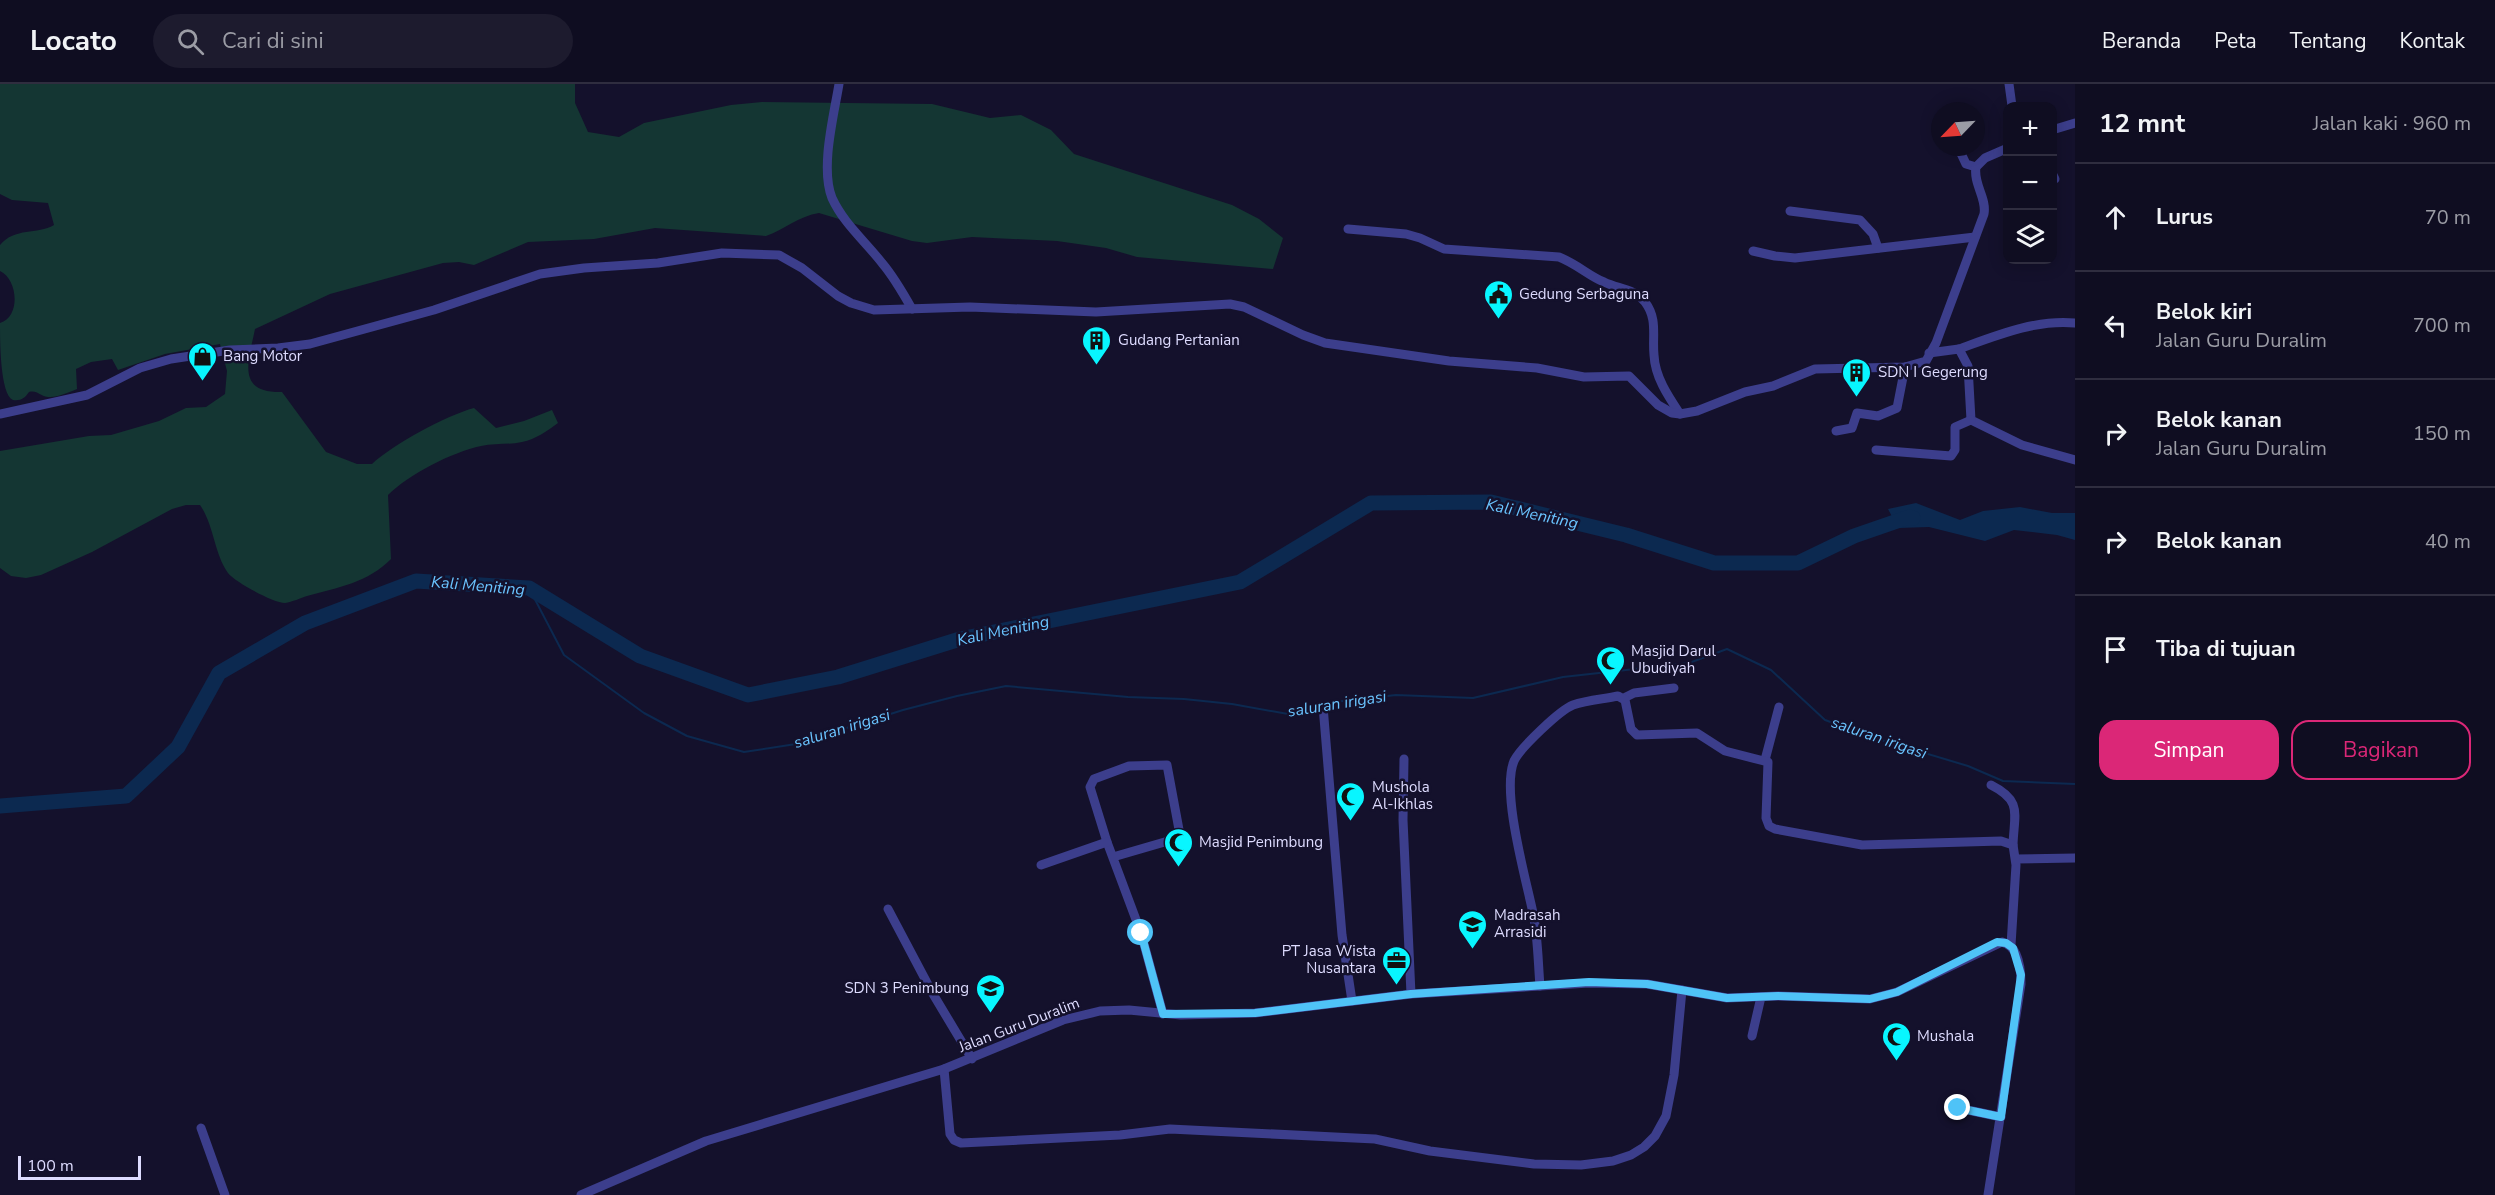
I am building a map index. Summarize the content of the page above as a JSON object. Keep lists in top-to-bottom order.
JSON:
{
  "streets": {
    "street": ["Jalan Guru Duralim"]
  },
  "water": ["Kali Meniting", "saluran irigasi"],
  "places": {
    "public building": ["Gedung Serbaguna"],
    "building": ["Gudang Pertanian", "SDN I Gegerung"],
    "shop": ["Bang Motor"],
    "mosque": [
      "Masjid Darul Ubudiyah",
      "Mushola Al-Ikhlas",
      "Masjid Penimbung",
      "Mushala"
    ],
    "school or university": ["Madrasah Arrasidi", "SDN 3 Penimbung"],
    "office": ["PT Jasa Wista Nusantara"]
  },
  "scale_bar": "100 m",
  "north": "bottom left",
  "page": {
    "header": "Locato",
    "search": "Cari di sini",
    "nav": [
      "Beranda",
      "Peta",
      "Tentang",
      "Kontak"
    ],
    "heading": ["12 mnt", "Jalan kaki · 960 m"],
    "map_buttons": ["+", "−"],
    "list": [
      ["Lurus", "70 m"],
      ["Belok kiri", "Jalan Guru Duralim", "700 m"],
      ["Belok kanan", "Jalan Guru Duralim", "150 m"],
      ["Belok kanan", "40 m"],
      "Tiba di tujuan"
    ],
    "buttons": ["Simpan", "Bagikan"],
    "scale": "100 m"
  }
}
